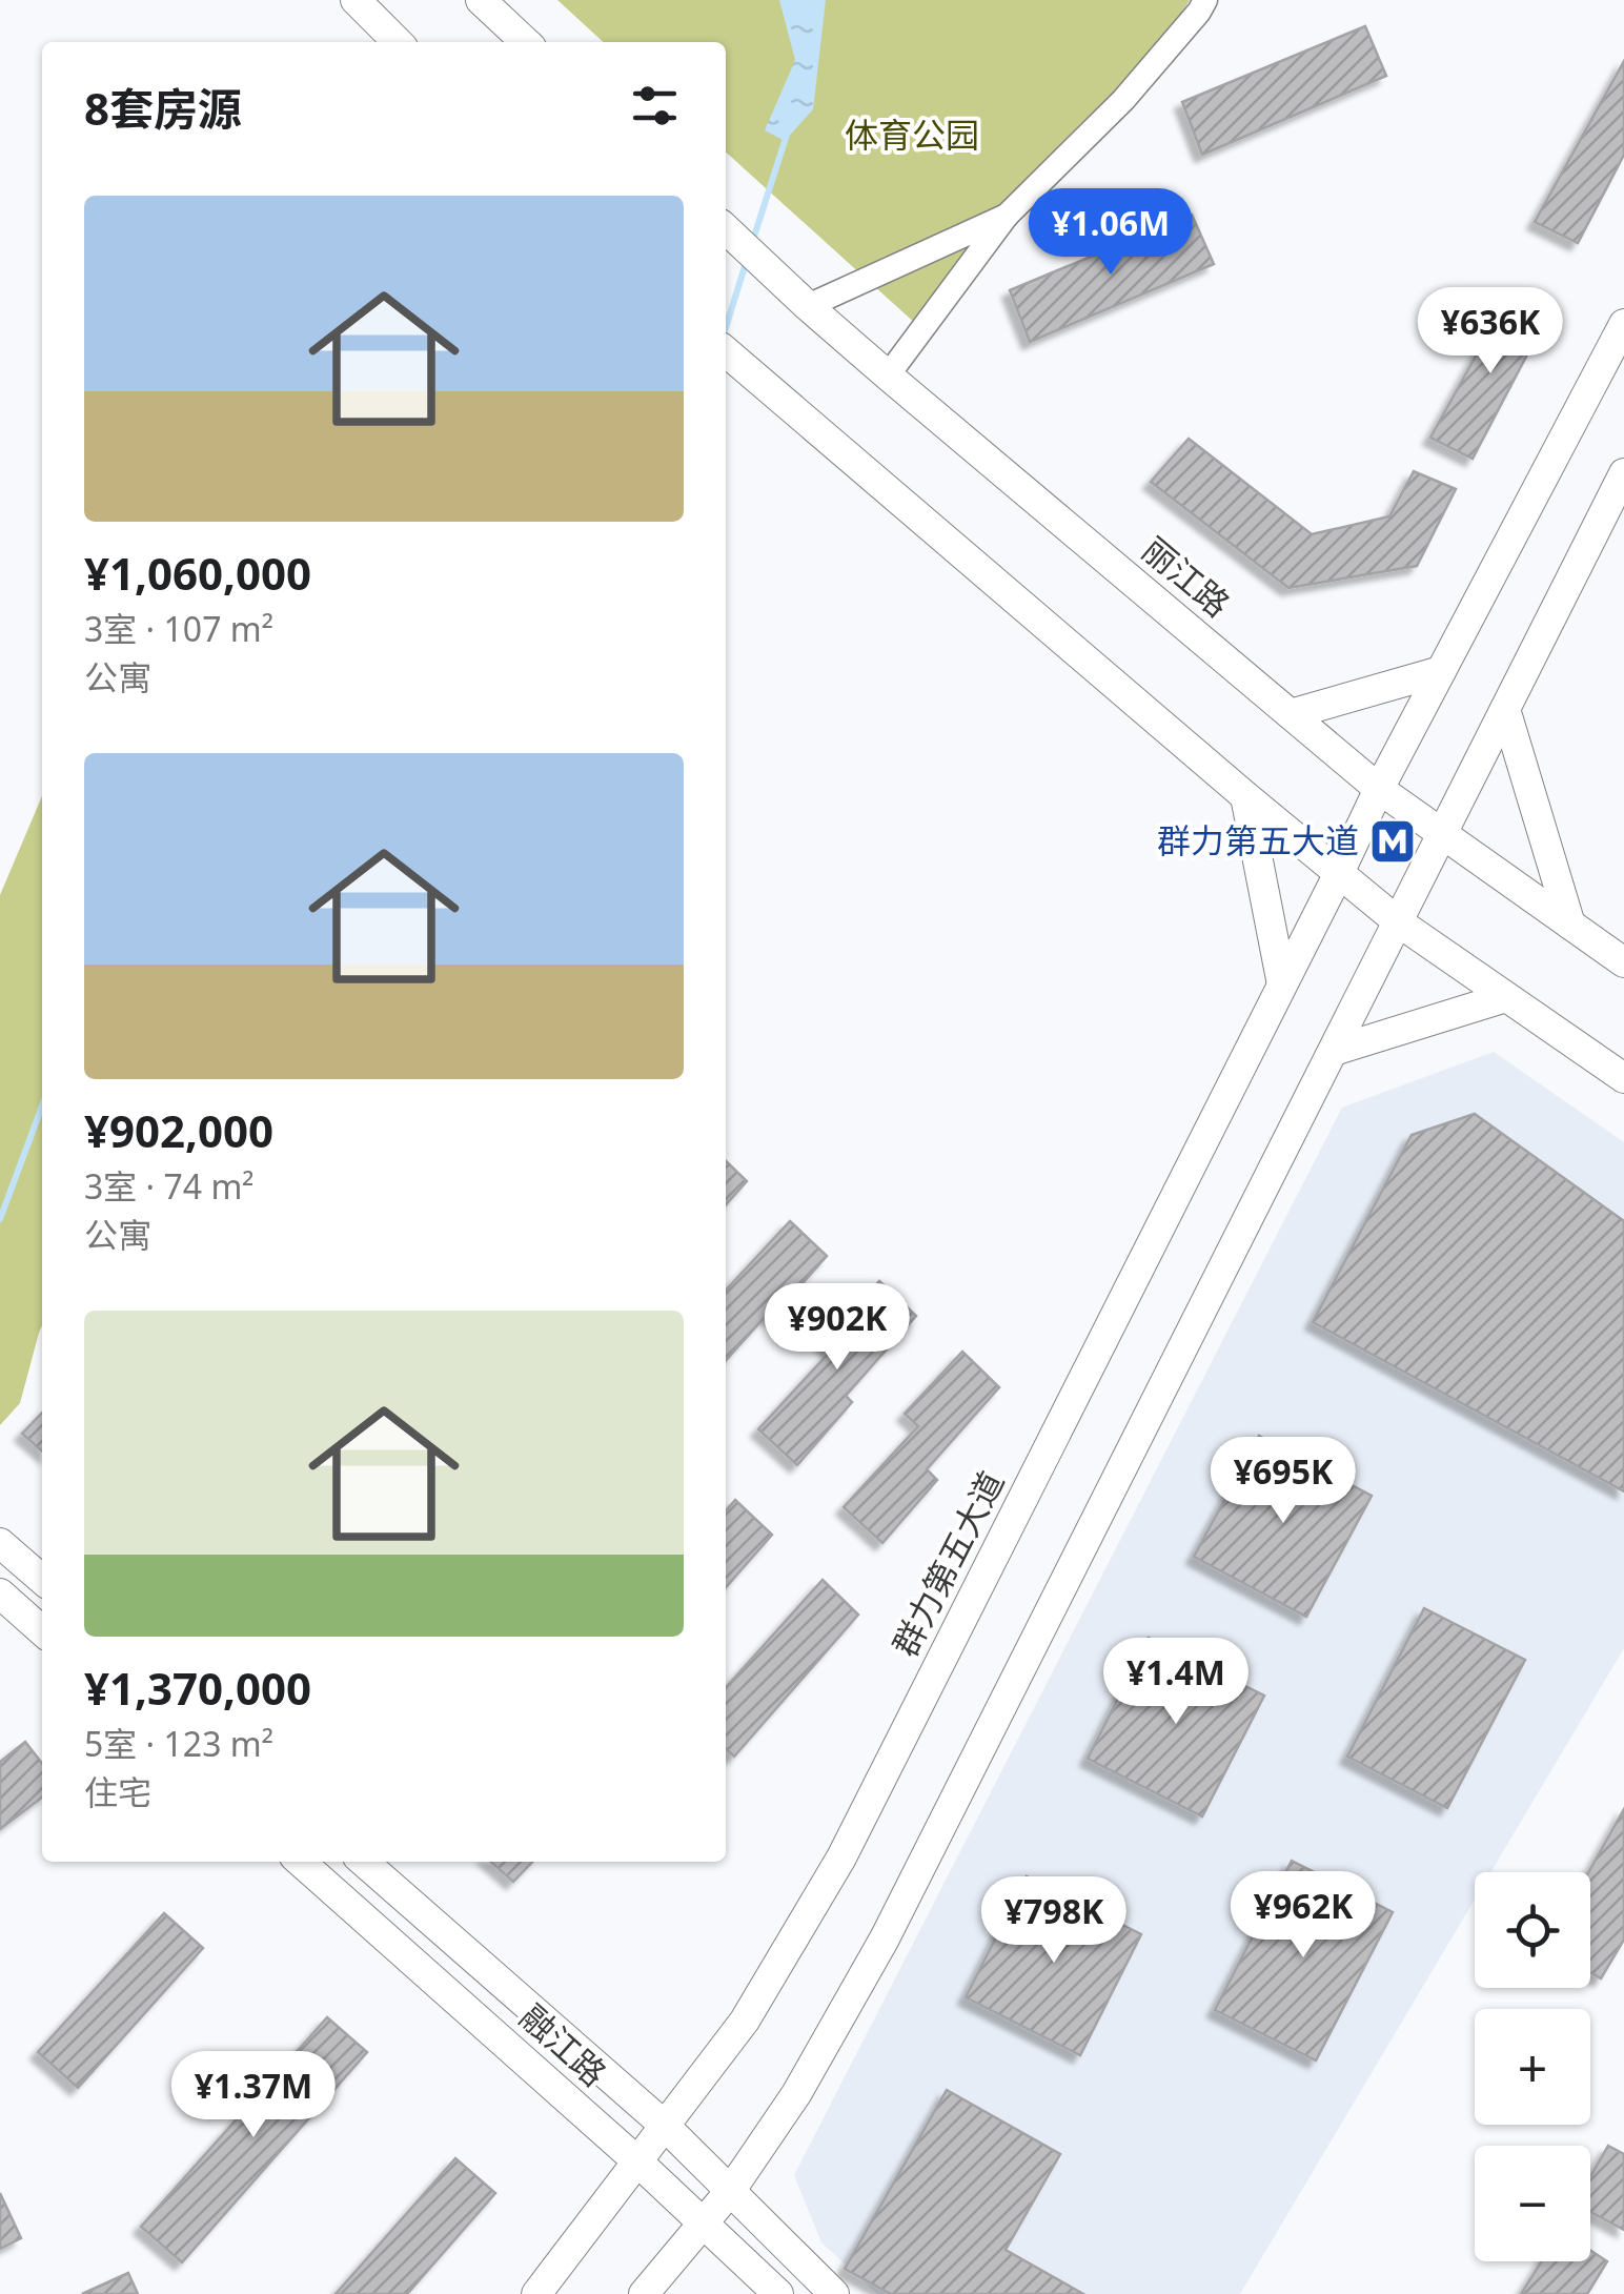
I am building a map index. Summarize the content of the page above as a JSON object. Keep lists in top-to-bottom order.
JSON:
{
  "streets": {
    "main road": ["丽江路", "群力第五大道", "融江路"]
  },
  "crossings": [
    ["丽江路", "群力第五大道"],
    ["群力第五大道", "融江路"]
  ],
  "parks": ["体育公园"],
  "places": {
    "metro station": ["群力第五大道"]
  },
  "page": {
    "heading": "8套房源",
    "list": [
      {
        "name": "¥1,060,000",
        "note": "3室 · 107 m² · 公寓"
      },
      {
        "name": "¥902,000",
        "note": "3室 · 74 m² · 公寓"
      },
      {
        "name": "¥1,370,000",
        "note": "5室 · 123 m² · 住宅"
      }
    ],
    "price": [
      "¥1.06M",
      "¥636K",
      "¥902K",
      "¥695K",
      "¥1.4M",
      "¥962K",
      "¥798K",
      "¥1.37M"
    ],
    "map_buttons": ["+", "−"]
  }
}
